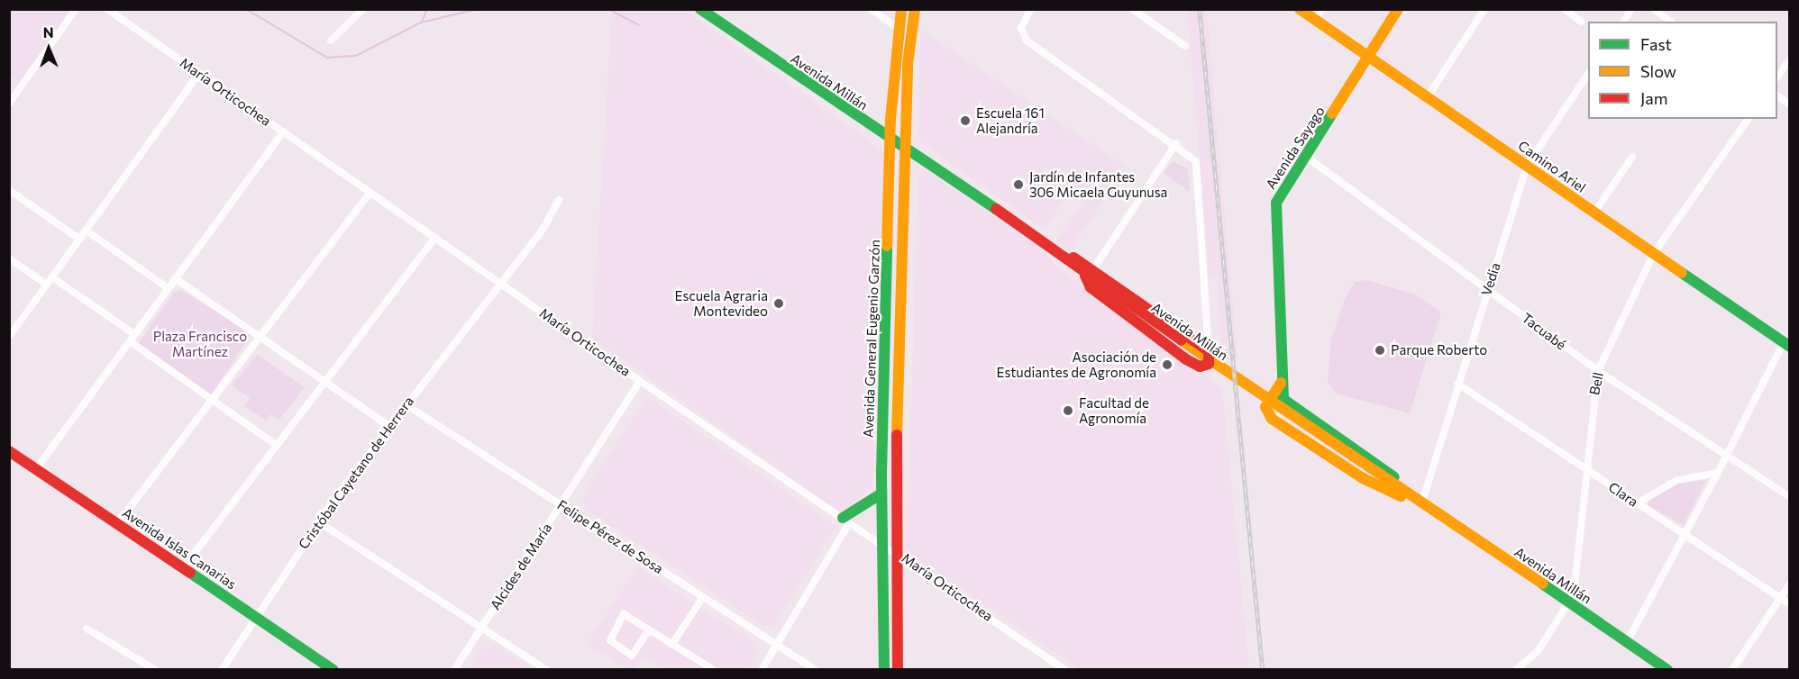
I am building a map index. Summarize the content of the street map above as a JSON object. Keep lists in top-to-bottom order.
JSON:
{
  "streets": {
    "main road": [
      "Avenida Millán",
      "Avenida Sayago",
      "Camino Ariel",
      "Avenida General Eugenio Garzón",
      "Avenida Islas Canarias"
    ],
    "street": [
      "María Orticochea",
      "Vedia",
      "Tacuabé",
      "Bell",
      "Cristóbal Cayetano de Herrera",
      "Clara",
      "Felipe Pérez de Sosa",
      "Alcides de María"
    ]
  },
  "crossings": [
    ["Avenida Millán", "Vedia"],
    ["Avenida Millán", "Avenida General Eugenio Garzón"],
    ["Avenida Millán", "Bell"],
    ["María Orticochea", "Avenida General Eugenio Garzón"],
    ["María Orticochea", "Cristóbal Cayetano de Herrera"],
    ["María Orticochea", "Alcides de María"],
    ["Avenida Sayago", "Camino Ariel"],
    ["Avenida Sayago", "Tacuabé"],
    ["Camino Ariel", "Vedia"],
    ["Camino Ariel", "Bell"],
    ["Vedia", "Tacuabé"],
    ["Vedia", "Clara"],
    ["Tacuabé", "Bell"],
    ["Bell", "Clara"],
    ["Cristóbal Cayetano de Herrera", "Felipe Pérez de Sosa"],
    ["Cristóbal Cayetano de Herrera", "Avenida Islas Canarias"],
    ["Felipe Pérez de Sosa", "Alcides de María"]
  ],
  "parks": ["Plaza Francisco Martínez"],
  "places": [
    "Escuela 161 Alejandría",
    "Jardín de Infantes 306 Micaela Guyunusa",
    "Escuela Agraria Montevideo",
    "Parque Roberto",
    "Asociación de Estudiantes de Agronomía",
    "Facultad de Agronomía"
  ],
  "legend": ["Fast", "Slow", "Jam"],
  "north": "top"
}
